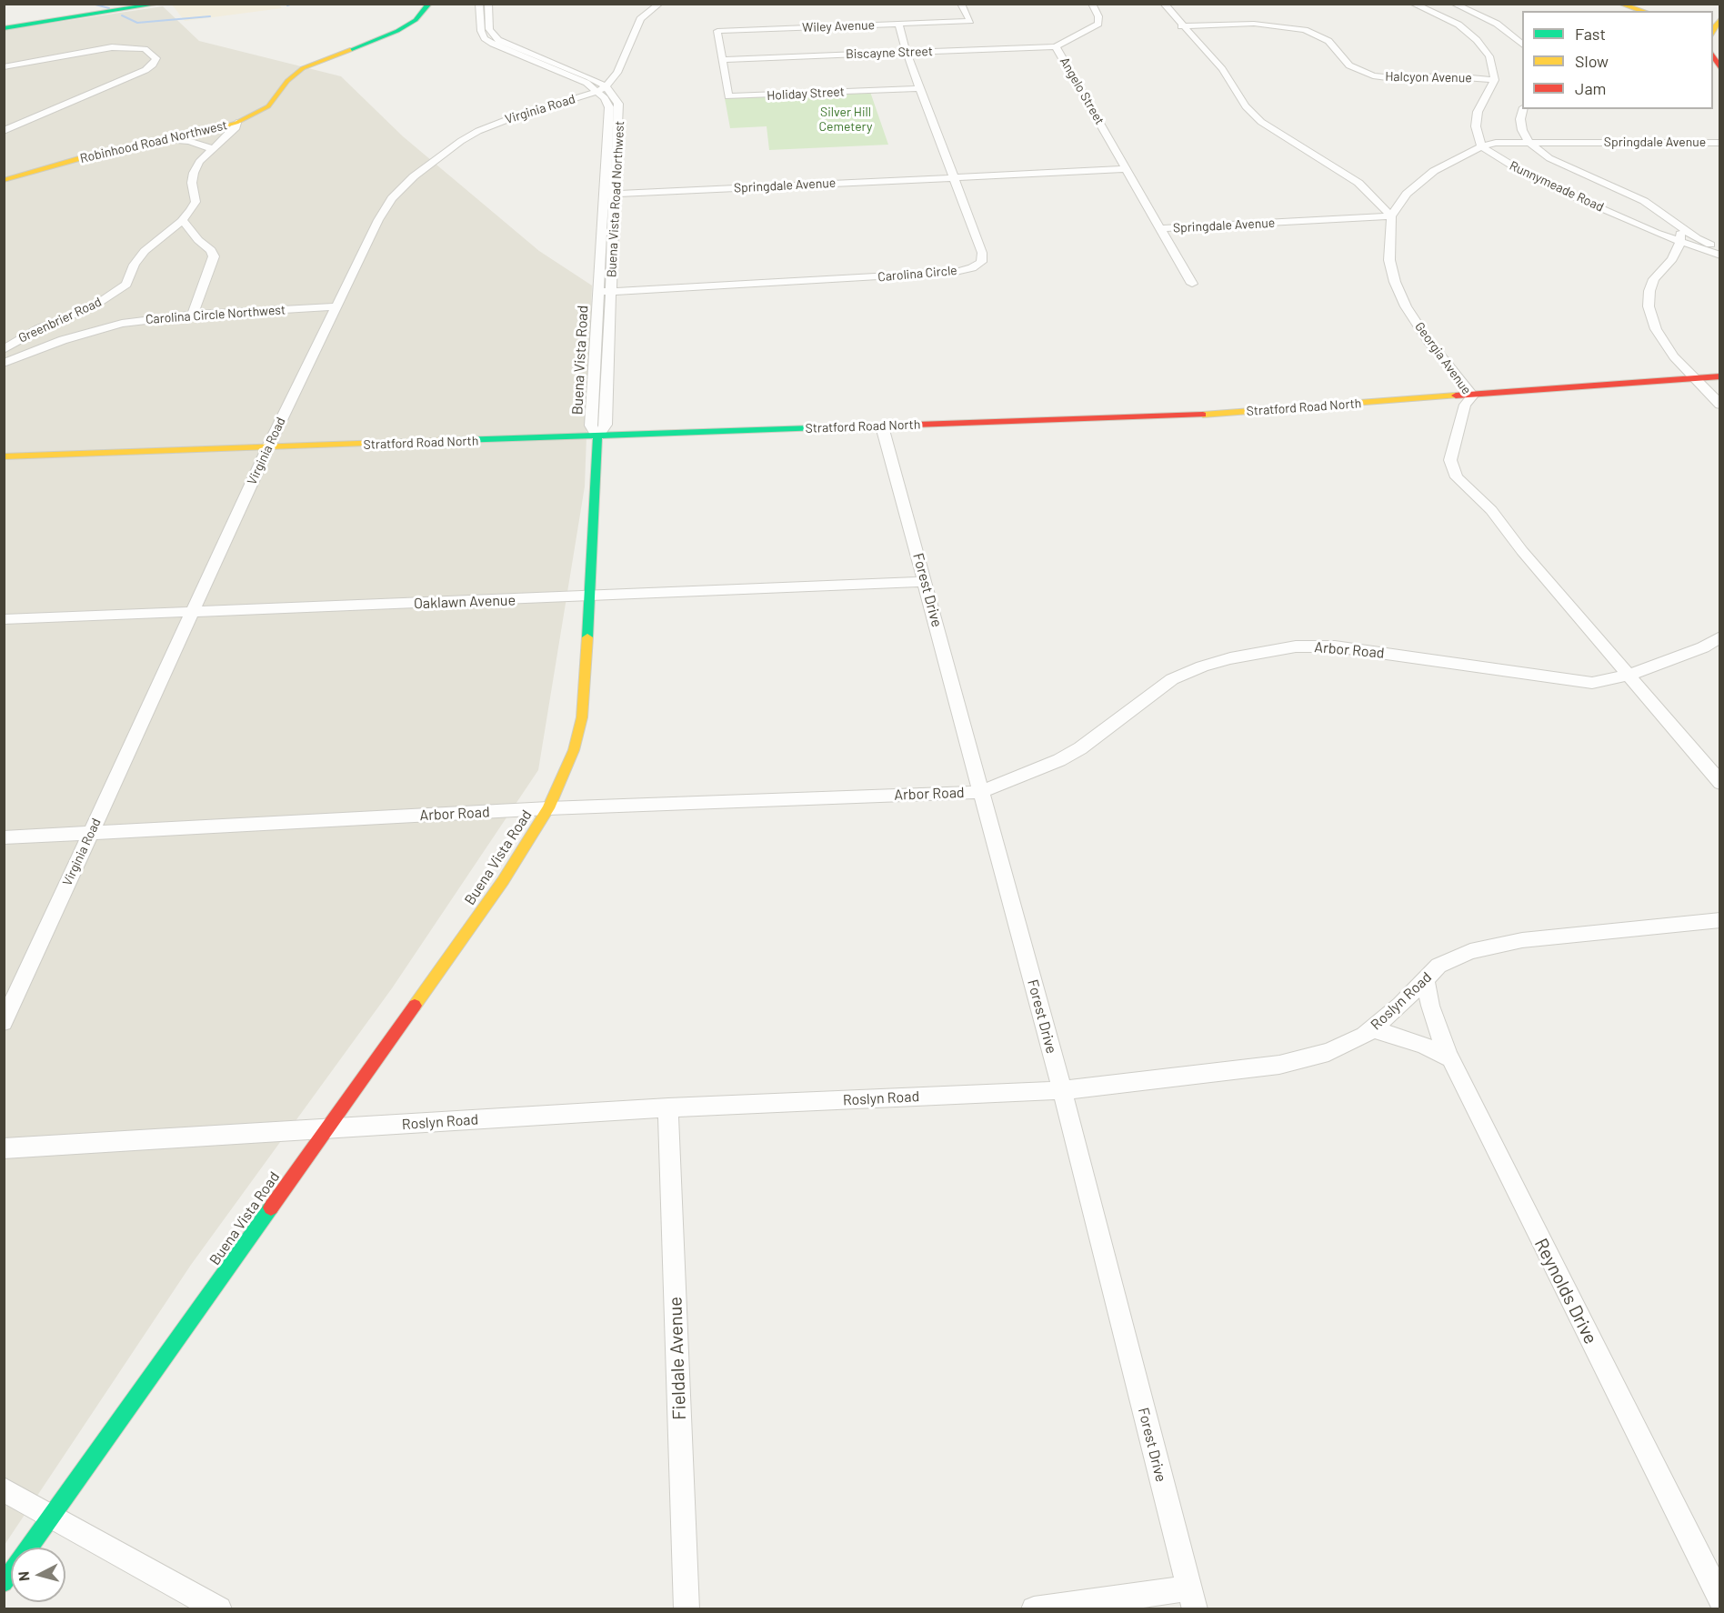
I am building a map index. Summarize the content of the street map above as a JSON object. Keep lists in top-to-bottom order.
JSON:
{
  "streets": {
    "main road": ["Robinhood Road Northwest", "Buena Vista Road", "Stratford Road North"],
    "street": [
      "Wiley Avenue",
      "Biscayne Street",
      "Halcyon Avenue",
      "Angelo Street",
      "Holiday Street",
      "Virginia Road",
      "Springdale Avenue",
      "Runnymeade Road",
      "Buena Vista Road Northwest",
      "Carolina Circle",
      "Carolina Circle Northwest",
      "Greenbrier Road",
      "Georgia Avenue",
      "Forest Drive",
      "Oaklawn Avenue",
      "Arbor Road",
      "Roslyn Road",
      "Reynolds Drive",
      "Fieldale Avenue"
    ]
  },
  "crossings": [
    ["Wiley Avenue", "Biscayne Street"],
    ["Wiley Avenue", "Holiday Street"],
    ["Wiley Avenue", "Carolina Circle"],
    ["Biscayne Street", "Angelo Street"],
    ["Biscayne Street", "Holiday Street"],
    ["Biscayne Street", "Carolina Circle"],
    ["Angelo Street", "Springdale Avenue"],
    ["Holiday Street", "Carolina Circle"],
    ["Virginia Road", "Carolina Circle Northwest"],
    ["Virginia Road", "Buena Vista Road"],
    ["Virginia Road", "Stratford Road North"],
    ["Virginia Road", "Oaklawn Avenue"],
    ["Virginia Road", "Arbor Road"],
    ["Robinhood Road Northwest", "Greenbrier Road"],
    ["Springdale Avenue", "Runnymeade Road"],
    ["Springdale Avenue", "Buena Vista Road Northwest"],
    ["Springdale Avenue", "Carolina Circle"],
    ["Springdale Avenue", "Georgia Avenue"],
    ["Springdale Avenue", "Buena Vista Road"],
    ["Buena Vista Road Northwest", "Carolina Circle"],
    ["Buena Vista Road Northwest", "Buena Vista Road"],
    ["Buena Vista Road Northwest", "Stratford Road North"],
    ["Carolina Circle", "Buena Vista Road"],
    ["Georgia Avenue", "Stratford Road North"],
    ["Georgia Avenue", "Arbor Road"],
    ["Buena Vista Road", "Stratford Road North"],
    ["Buena Vista Road", "Oaklawn Avenue"],
    ["Buena Vista Road", "Arbor Road"],
    ["Buena Vista Road", "Roslyn Road"],
    ["Stratford Road North", "Forest Drive"],
    ["Forest Drive", "Oaklawn Avenue"],
    ["Forest Drive", "Arbor Road"],
    ["Forest Drive", "Roslyn Road"],
    ["Roslyn Road", "Reynolds Drive"],
    ["Roslyn Road", "Fieldale Avenue"]
  ],
  "parks": ["Silver Hill Cemetery"],
  "legend": ["Fast", "Slow", "Jam"],
  "north": "left"
}
